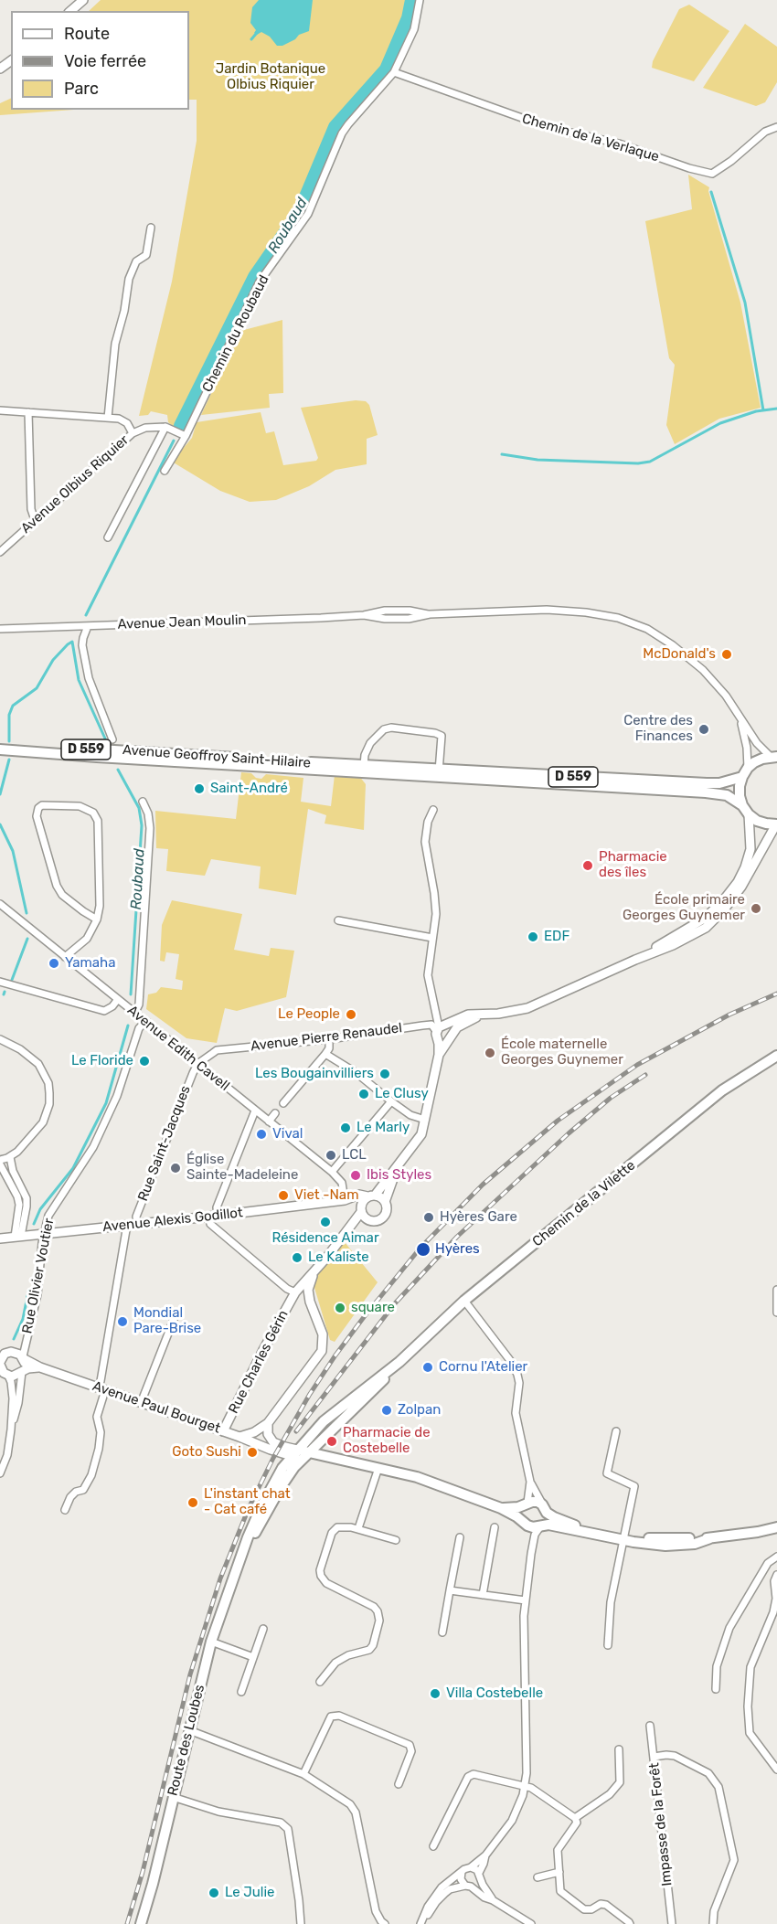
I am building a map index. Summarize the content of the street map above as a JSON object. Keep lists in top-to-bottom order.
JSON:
{
  "streets": {
    "main road": [
      "D 559",
      "Avenue Geoffroy Saint-Hilaire",
      "Chemin de la Vilette",
      "Route des Loubes"
    ],
    "street": [
      "Chemin de la Verlaque",
      "Chemin du Roubaud",
      "Avenue Olbius Riquier",
      "Avenue Jean Moulin",
      "Avenue Pierre Renaudel",
      "Avenue Edith Cavell",
      "Rue Saint-Jacques",
      "Avenue Alexis Godillot",
      "Rue Olivier Voutier",
      "Rue Charles Gérin",
      "Avenue Paul Bourget",
      "Impasse de la Forêt"
    ]
  },
  "crossings": [
    ["Chemin de la Verlaque", "Chemin du Roubaud"],
    ["Avenue Jean Moulin", "Avenue Geoffroy Saint-Hilaire"],
    ["Avenue Pierre Renaudel", "Avenue Edith Cavell"],
    ["Avenue Pierre Renaudel", "Rue Saint-Jacques"],
    ["Avenue Edith Cavell", "Rue Saint-Jacques"],
    ["Avenue Edith Cavell", "Avenue Alexis Godillot"],
    ["Avenue Edith Cavell", "Rue Olivier Voutier"],
    ["Rue Saint-Jacques", "Avenue Alexis Godillot"],
    ["Chemin de la Vilette", "Avenue Paul Bourget"],
    ["Chemin de la Vilette", "Route des Loubes"],
    ["Avenue Alexis Godillot", "Rue Olivier Voutier"],
    ["Avenue Alexis Godillot", "Rue Charles Gérin"],
    ["Rue Olivier Voutier", "Avenue Paul Bourget"],
    ["Rue Charles Gérin", "Avenue Paul Bourget"],
    ["Avenue Paul Bourget", "Route des Loubes"]
  ],
  "water": ["Roubaud"],
  "parks": ["Jardin Botanique Olbius Riquier"],
  "places": [
    "McDonald's",
    "Centre des Finances",
    "Saint-André",
    "Pharmacie des îles",
    "École primaire Georges Guynemer",
    "EDF",
    "Yamaha",
    "Le People",
    "École maternelle Georges Guynemer",
    "Le Floride",
    "Les Bougainvilliers",
    "Le Clusy",
    "Le Marly",
    "Vival",
    "LCL",
    "Église Sainte-Madeleine",
    "Ibis Styles",
    "Viet -Nam",
    "Hyères Gare",
    "Résidence Aimar",
    "Hyères",
    "Le Kaliste",
    "square",
    "Mondial Pare-Brise",
    "Cornu l'Atelier",
    "Zolpan",
    "Pharmacie de Costebelle",
    "Goto Sushi",
    "L'instant chat - Cat café",
    "Villa Costebelle",
    "Le Julie"
  ],
  "legend": ["Route", "Voie ferrée", "Parc"]
}
